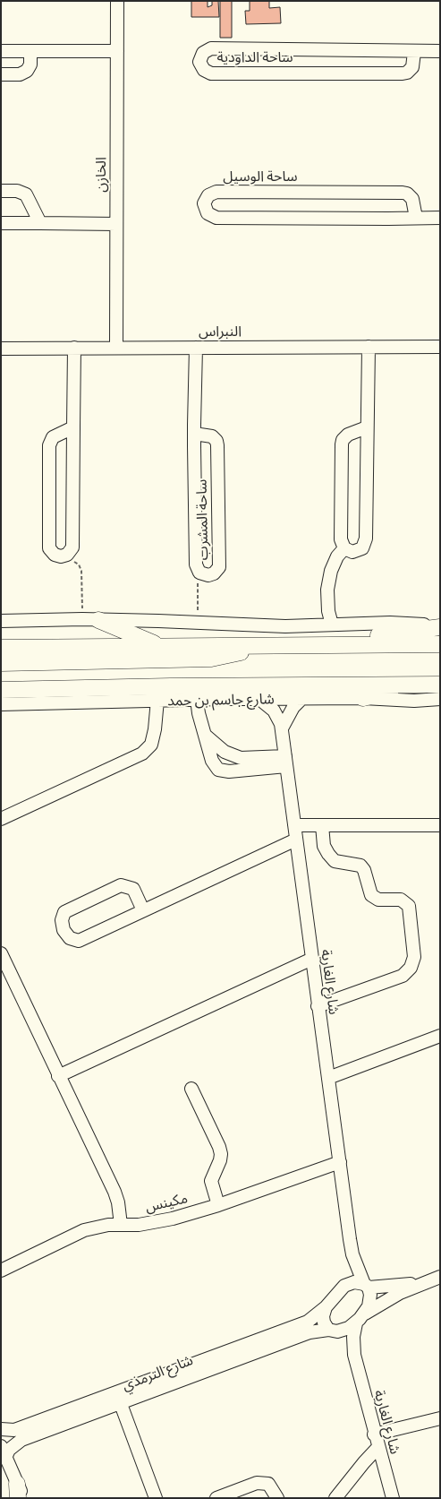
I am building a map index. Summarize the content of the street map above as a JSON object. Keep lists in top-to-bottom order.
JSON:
{
  "streets": {
    "main road": ["شارع جاسم بن حمد"],
    "street": [
      "ساحة الداودية",
      "الخازن",
      "ساحة الوسيل",
      "النبراس",
      "ساحة المشرب",
      "شارع الغارية",
      "مكينس",
      "شارع الترمذي"
    ]
  },
  "crossings": [
    ["الخازن", "النبراس"],
    ["النبراس", "ساحة المشرب"],
    ["شارع جاسم بن حمد", "شارع الغارية"],
    ["شارع الغارية", "مكينس"],
    ["شارع الغارية", "شارع الترمذي"]
  ]
}
